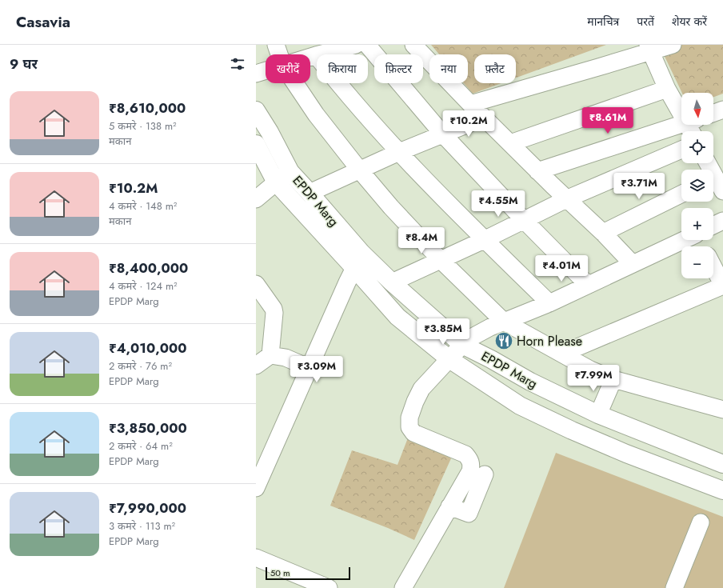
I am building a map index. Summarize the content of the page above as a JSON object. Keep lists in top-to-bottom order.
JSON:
{
  "streets": {
    "main road": ["EPDP Marg"]
  },
  "places": {
    "restaurant": ["Horn Please"]
  },
  "scale_bar": "50 m",
  "north": "bottom",
  "page": {
    "header": "Casavia",
    "nav": ["मानचित्र", "परतें", "शेयर करें"],
    "heading": "9 घर",
    "chip": [
      "खरीदें",
      "किराया",
      "फ़िल्टर",
      "नया",
      "फ़्लैट"
    ],
    "list": [
      {
        "name": "₹8,610,000",
        "note": "5 कमरे · 138 m² · मकान"
      },
      {
        "name": "₹10.2M",
        "note": "4 कमरे · 148 m² · मकान"
      },
      {
        "name": "₹8,400,000",
        "note": "4 कमरे · 124 m² · EPDP Marg"
      },
      {
        "name": "₹4,010,000",
        "note": "2 कमरे · 76 m² · EPDP Marg"
      },
      {
        "name": "₹3,850,000",
        "note": "2 कमरे · 64 m² · EPDP Marg"
      },
      {
        "name": "₹7,990,000",
        "note": "3 कमरे · 113 m² · EPDP Marg"
      }
    ],
    "map_buttons": ["+", "−"],
    "price": [
      "₹8.61M",
      "₹10.2M",
      "₹3.71M",
      "₹4.55M",
      "₹8.4M",
      "₹4.01M",
      "₹3.85M",
      "₹3.09M",
      "₹7.99M"
    ],
    "scale": "50 m"
  }
}
